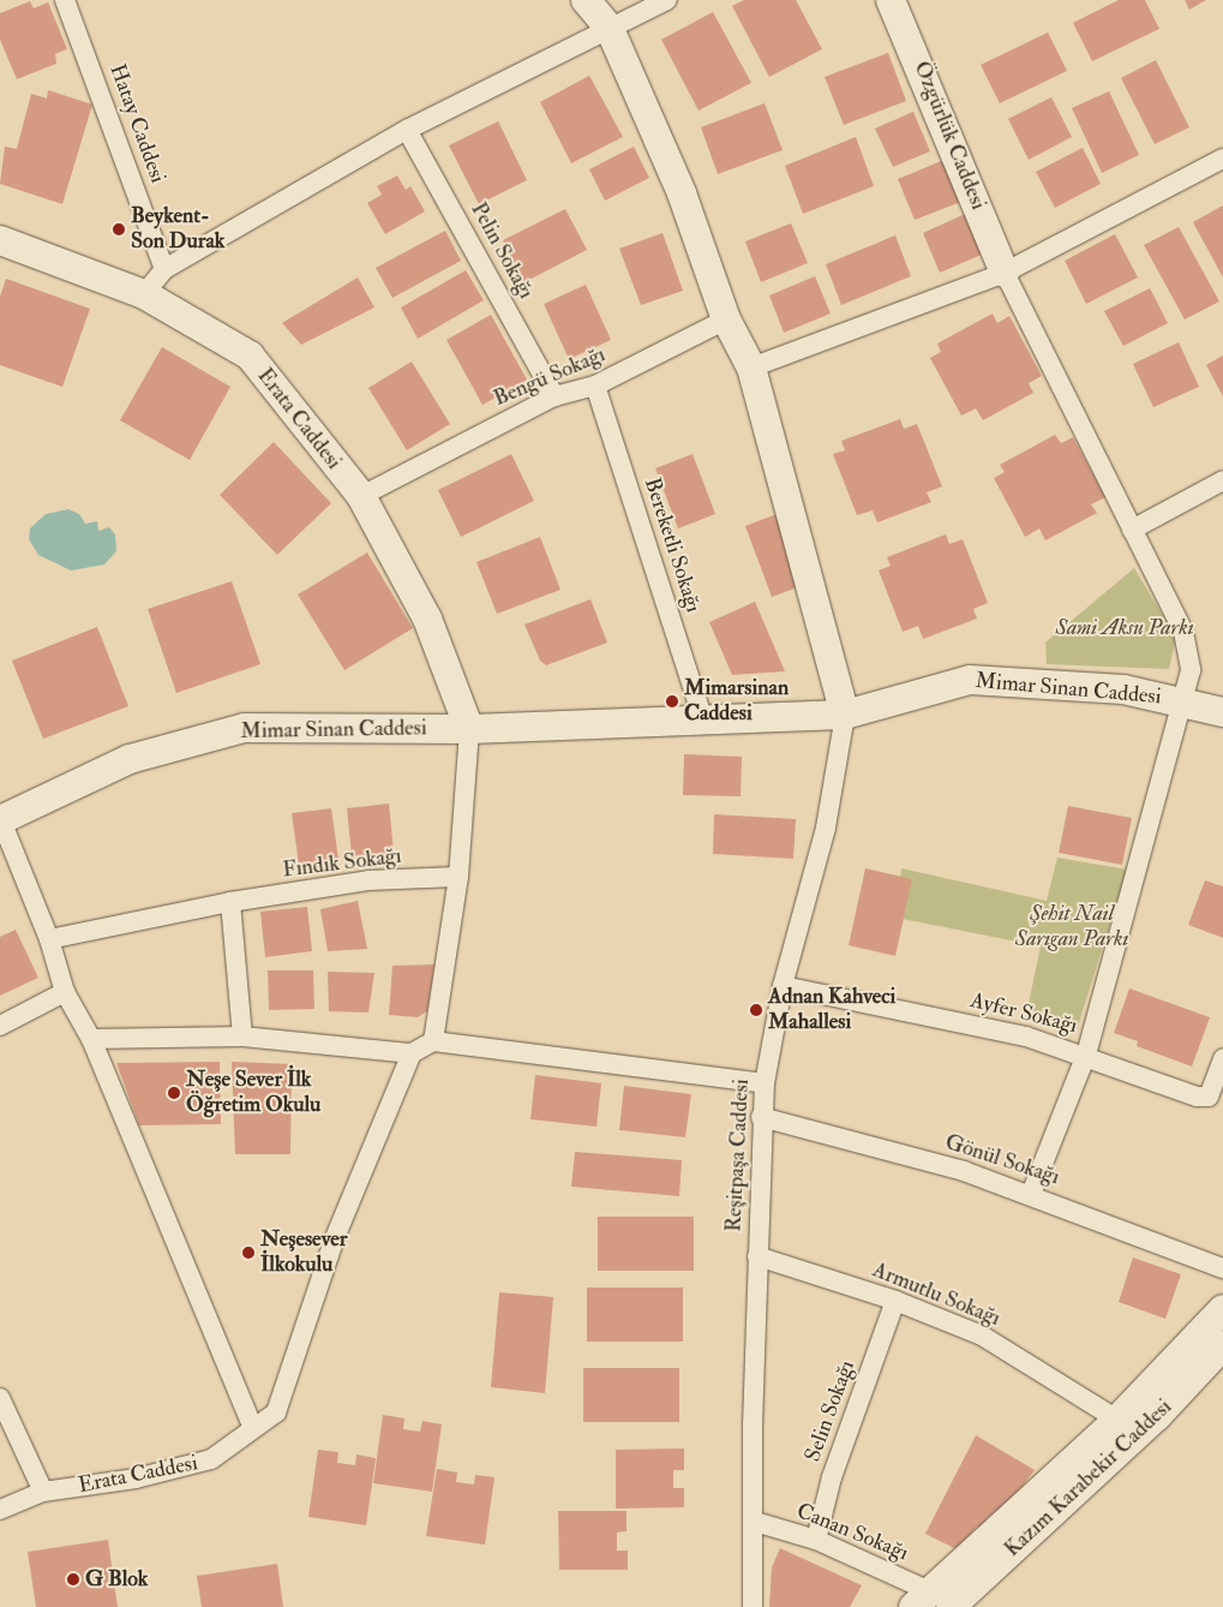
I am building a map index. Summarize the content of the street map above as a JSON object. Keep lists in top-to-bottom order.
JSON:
{
  "streets": {
    "street": [
      "Hatay Caddesi",
      "Özgürlük Caddesi",
      "Pelin Sokağı",
      "Bengü Sokağı",
      "Erata Caddesi",
      "Bereketli Sokağı",
      "Mimar Sinan Caddesi",
      "Fındık Sokağı",
      "Ayfer Sokağı",
      "Reşitpaşa Caddesi",
      "Gönül Sokağı",
      "Armutlu Sokağı",
      "Selin Sokağı",
      "Kazım Karabekir Caddesi",
      "Canan Sokağı"
    ]
  },
  "crossings": [
    ["Pelin Sokağı", "Bengü Sokağı"],
    ["Bengü Sokağı", "Erata Caddesi"],
    ["Bengü Sokağı", "Bereketli Sokağı"],
    ["Erata Caddesi", "Mimar Sinan Caddesi"],
    ["Bereketli Sokağı", "Mimar Sinan Caddesi"],
    ["Mimar Sinan Caddesi", "Reşitpaşa Caddesi"],
    ["Ayfer Sokağı", "Reşitpaşa Caddesi"],
    ["Reşitpaşa Caddesi", "Gönül Sokağı"],
    ["Reşitpaşa Caddesi", "Armutlu Sokağı"],
    ["Reşitpaşa Caddesi", "Canan Sokağı"],
    ["Armutlu Sokağı", "Selin Sokağı"],
    ["Selin Sokağı", "Canan Sokağı"],
    ["Kazım Karabekir Caddesi", "Canan Sokağı"]
  ],
  "parks": ["Sami Aksu Parkı", "Şehit Nail Sarıgan Parkı"],
  "places": [
    "Beykent- Son Durak",
    "Mimarsinan Caddesi",
    "Adnan Kahveci Mahallesi",
    "Neşe Sever İlk Öğretim Okulu",
    "Neşesever İlkokulu",
    "G Blok"
  ]
}
